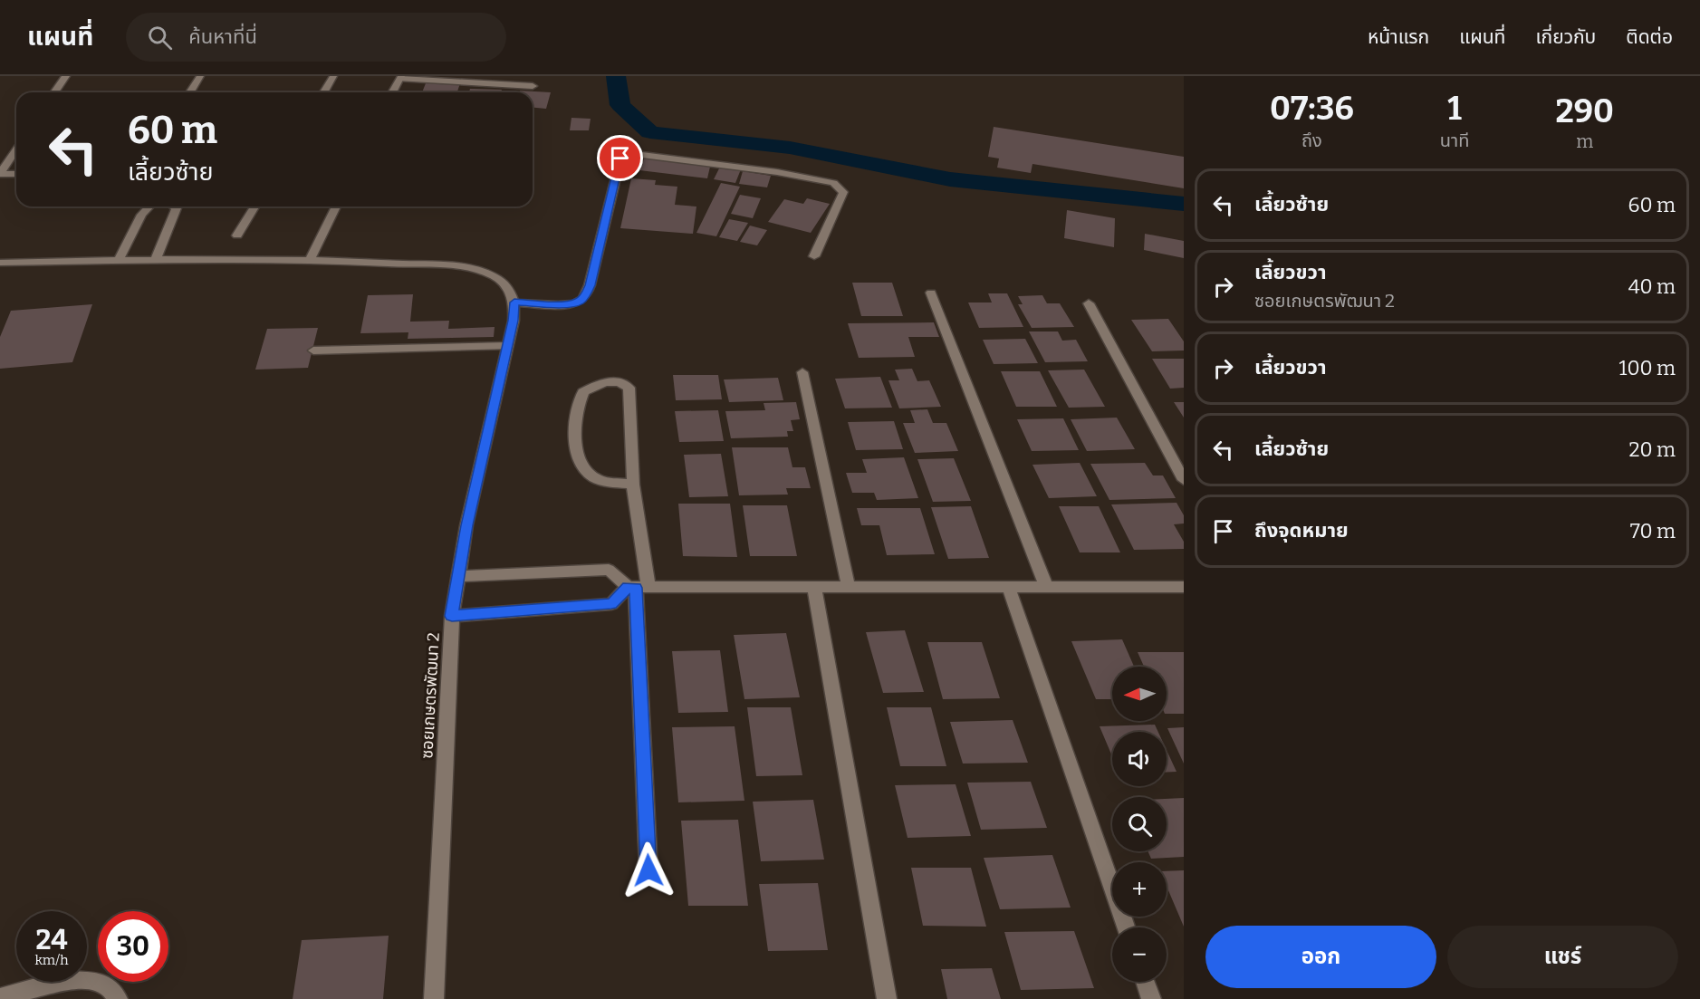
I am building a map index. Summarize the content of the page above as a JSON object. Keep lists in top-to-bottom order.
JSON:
{
  "streets": {
    "street": ["ซอยเกษตรพัฒนา 2"]
  },
  "north": "left",
  "page": {
    "header": "แผนที่",
    "search": "ค้นหาที่นี่",
    "nav": [
      "หน้าแรก",
      "แผนที่",
      "เกี่ยวกับ",
      "ติดต่อ"
    ],
    "eta": [
      "07:36",
      "ถึง",
      "1",
      "นาที",
      "290",
      "m"
    ],
    "turn": ["60 m", "เลี้ยวซ้าย"],
    "list": [
      {
        "name": "เลี้ยวซ้าย",
        "value": "60 m"
      },
      {
        "name": "เลี้ยวขวา",
        "note": "ซอยเกษตรพัฒนา 2",
        "value": "40 m"
      },
      {
        "name": "เลี้ยวขวา",
        "value": "100 m"
      },
      {
        "name": "เลี้ยวซ้าย",
        "value": "20 m"
      },
      {
        "name": "ถึงจุดหมาย",
        "value": "70 m"
      }
    ],
    "map_buttons": ["+", "−"],
    "speed": "24 km/h",
    "limit": "30",
    "buttons": ["ออก", "แชร์"]
  }
}
